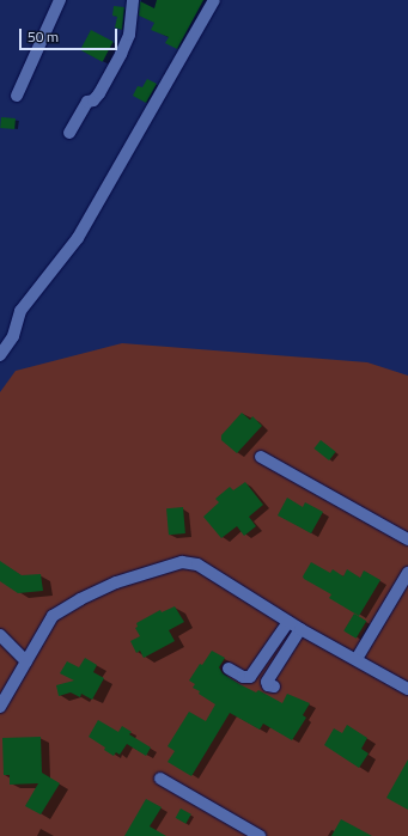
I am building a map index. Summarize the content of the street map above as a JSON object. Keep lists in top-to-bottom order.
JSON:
{
  "scale_bar": "50 m"
}
